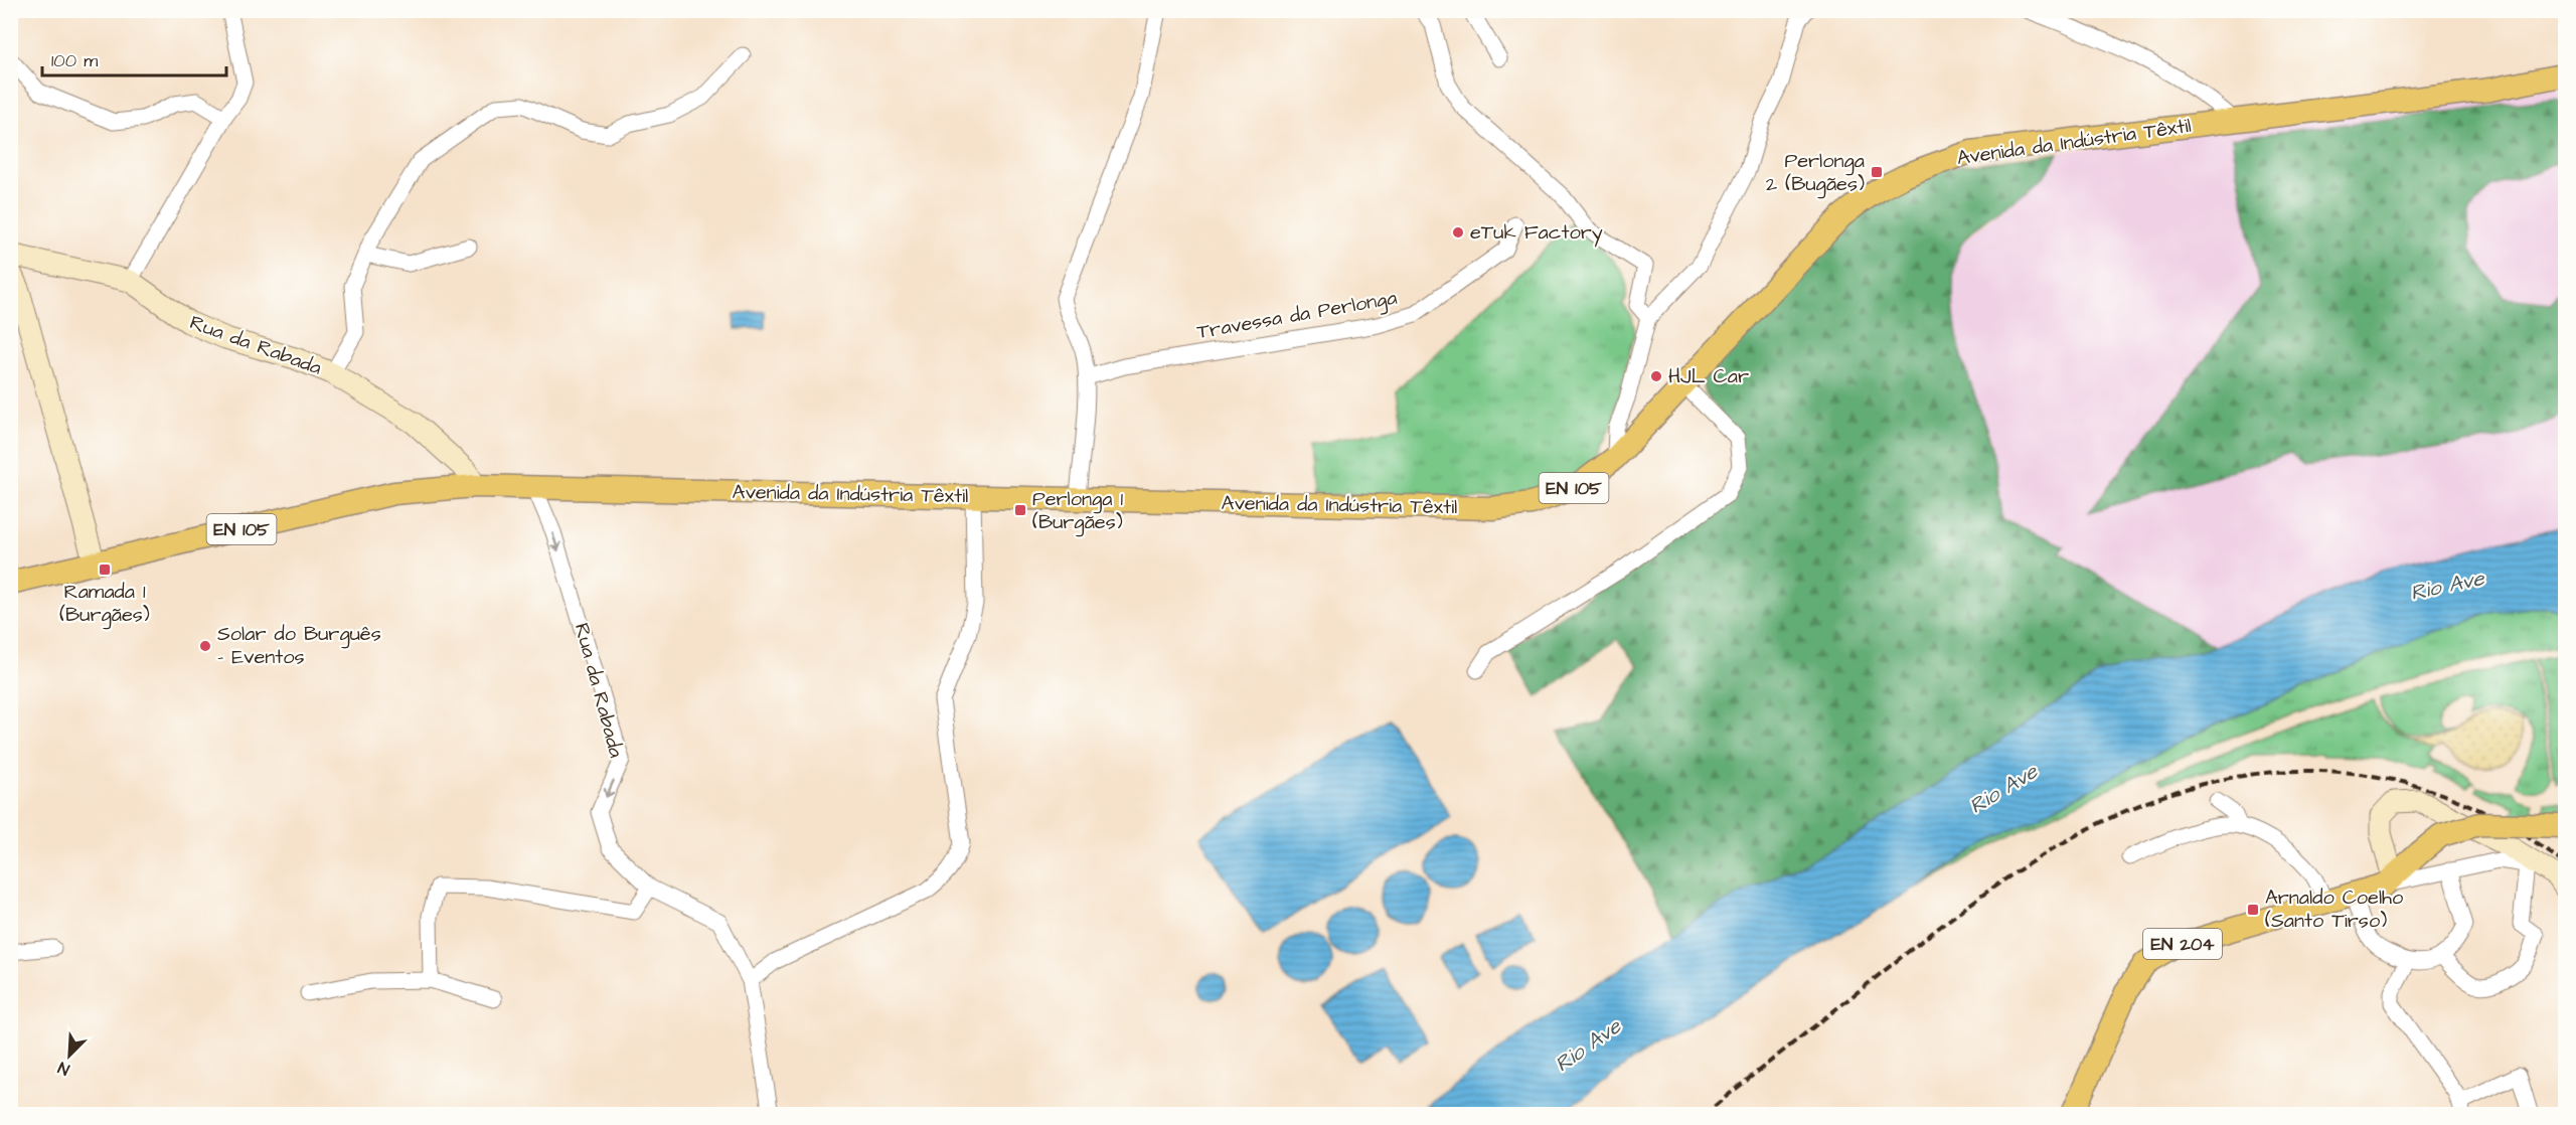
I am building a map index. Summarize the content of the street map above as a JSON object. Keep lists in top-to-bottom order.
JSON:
{
  "streets": {
    "main road": ["Avenida da Indústria Têxtil", "EN 105", "EN 204"],
    "street": ["Travessa da Perlonga", "Rua da Rabada"]
  },
  "crossings": [
    ["Avenida da Indústria Têxtil", "Rua da Rabada"],
    ["Avenida da Indústria Têxtil", "EN 105"]
  ],
  "water": ["Rio Ave"],
  "places": {
    "transit": [
      "Perlonga 2 (Bugães)",
      "Perlonga 1 (Burgães)",
      "Ramada 1 (Burgães)",
      "Arnaldo Coelho (Santo Tirso)"
    ],
    "other": ["eTuk Factory", "HJL Car", "Solar do Burguês - Eventos"]
  },
  "scale_bar": "100 m",
  "north": "bottom left"
}
